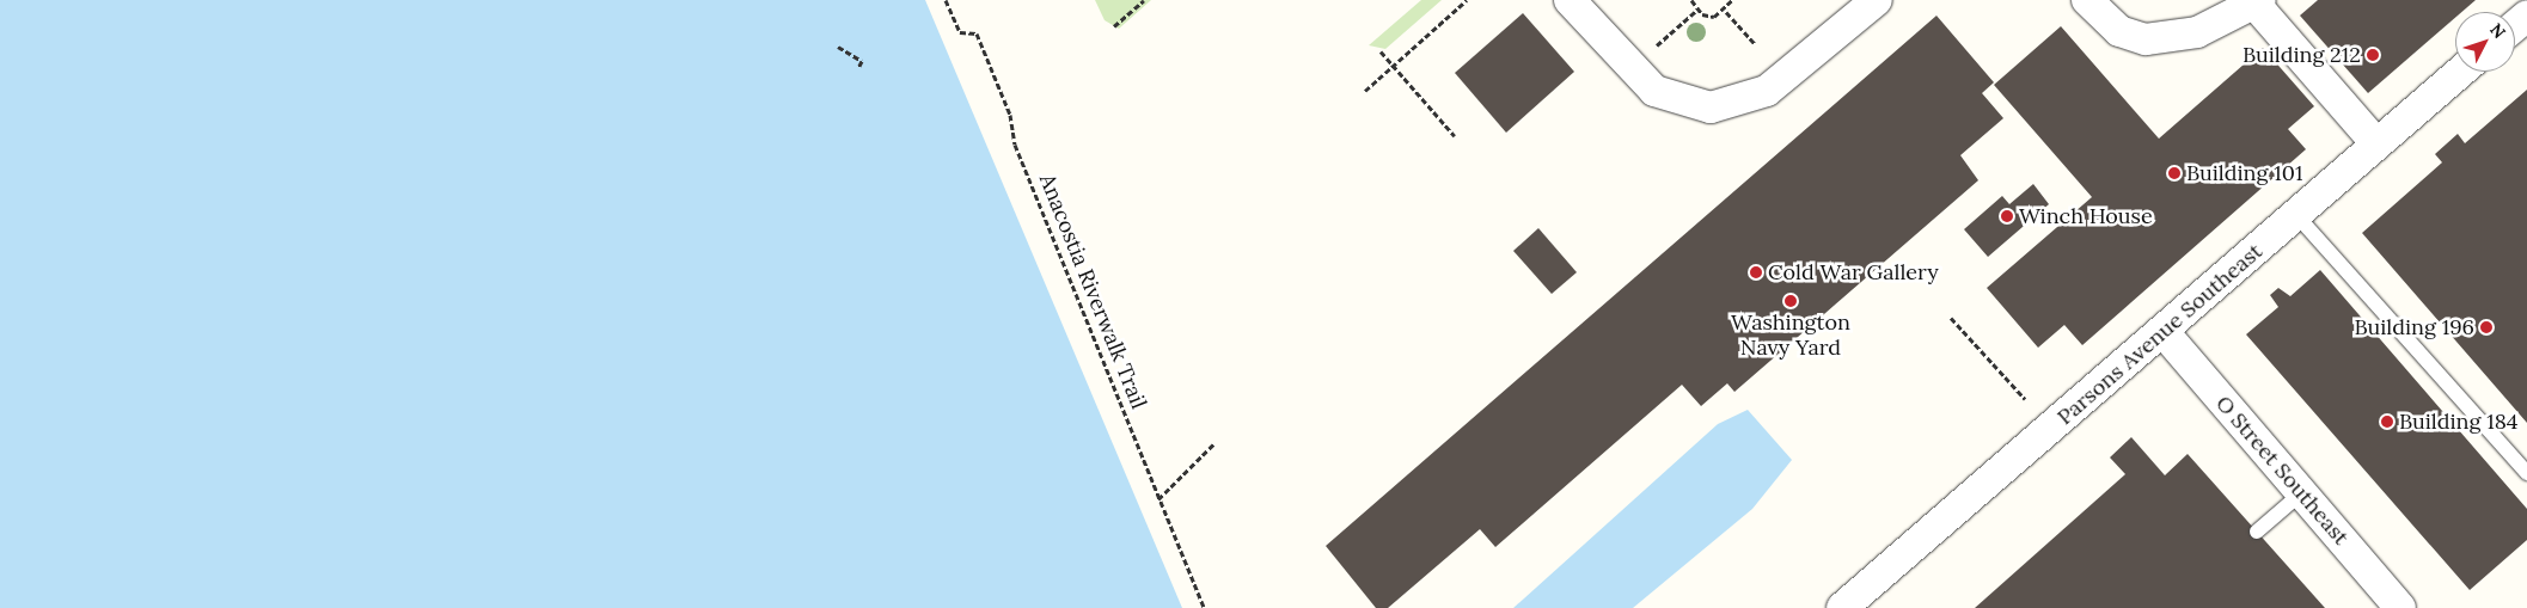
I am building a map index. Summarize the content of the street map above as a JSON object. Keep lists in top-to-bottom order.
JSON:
{
  "streets": {
    "street": ["Parsons Avenue Southeast", "O Street Southeast"],
    "path": ["Anacostia Riverwalk Trail"]
  },
  "crossings": [
    ["Parsons Avenue Southeast", "O Street Southeast"]
  ],
  "places": [
    "Building 212",
    "Building 101",
    "Winch House",
    "Cold War Gallery",
    "Washington Navy Yard",
    "Building 196",
    "Building 184"
  ],
  "north": "top right"
}
